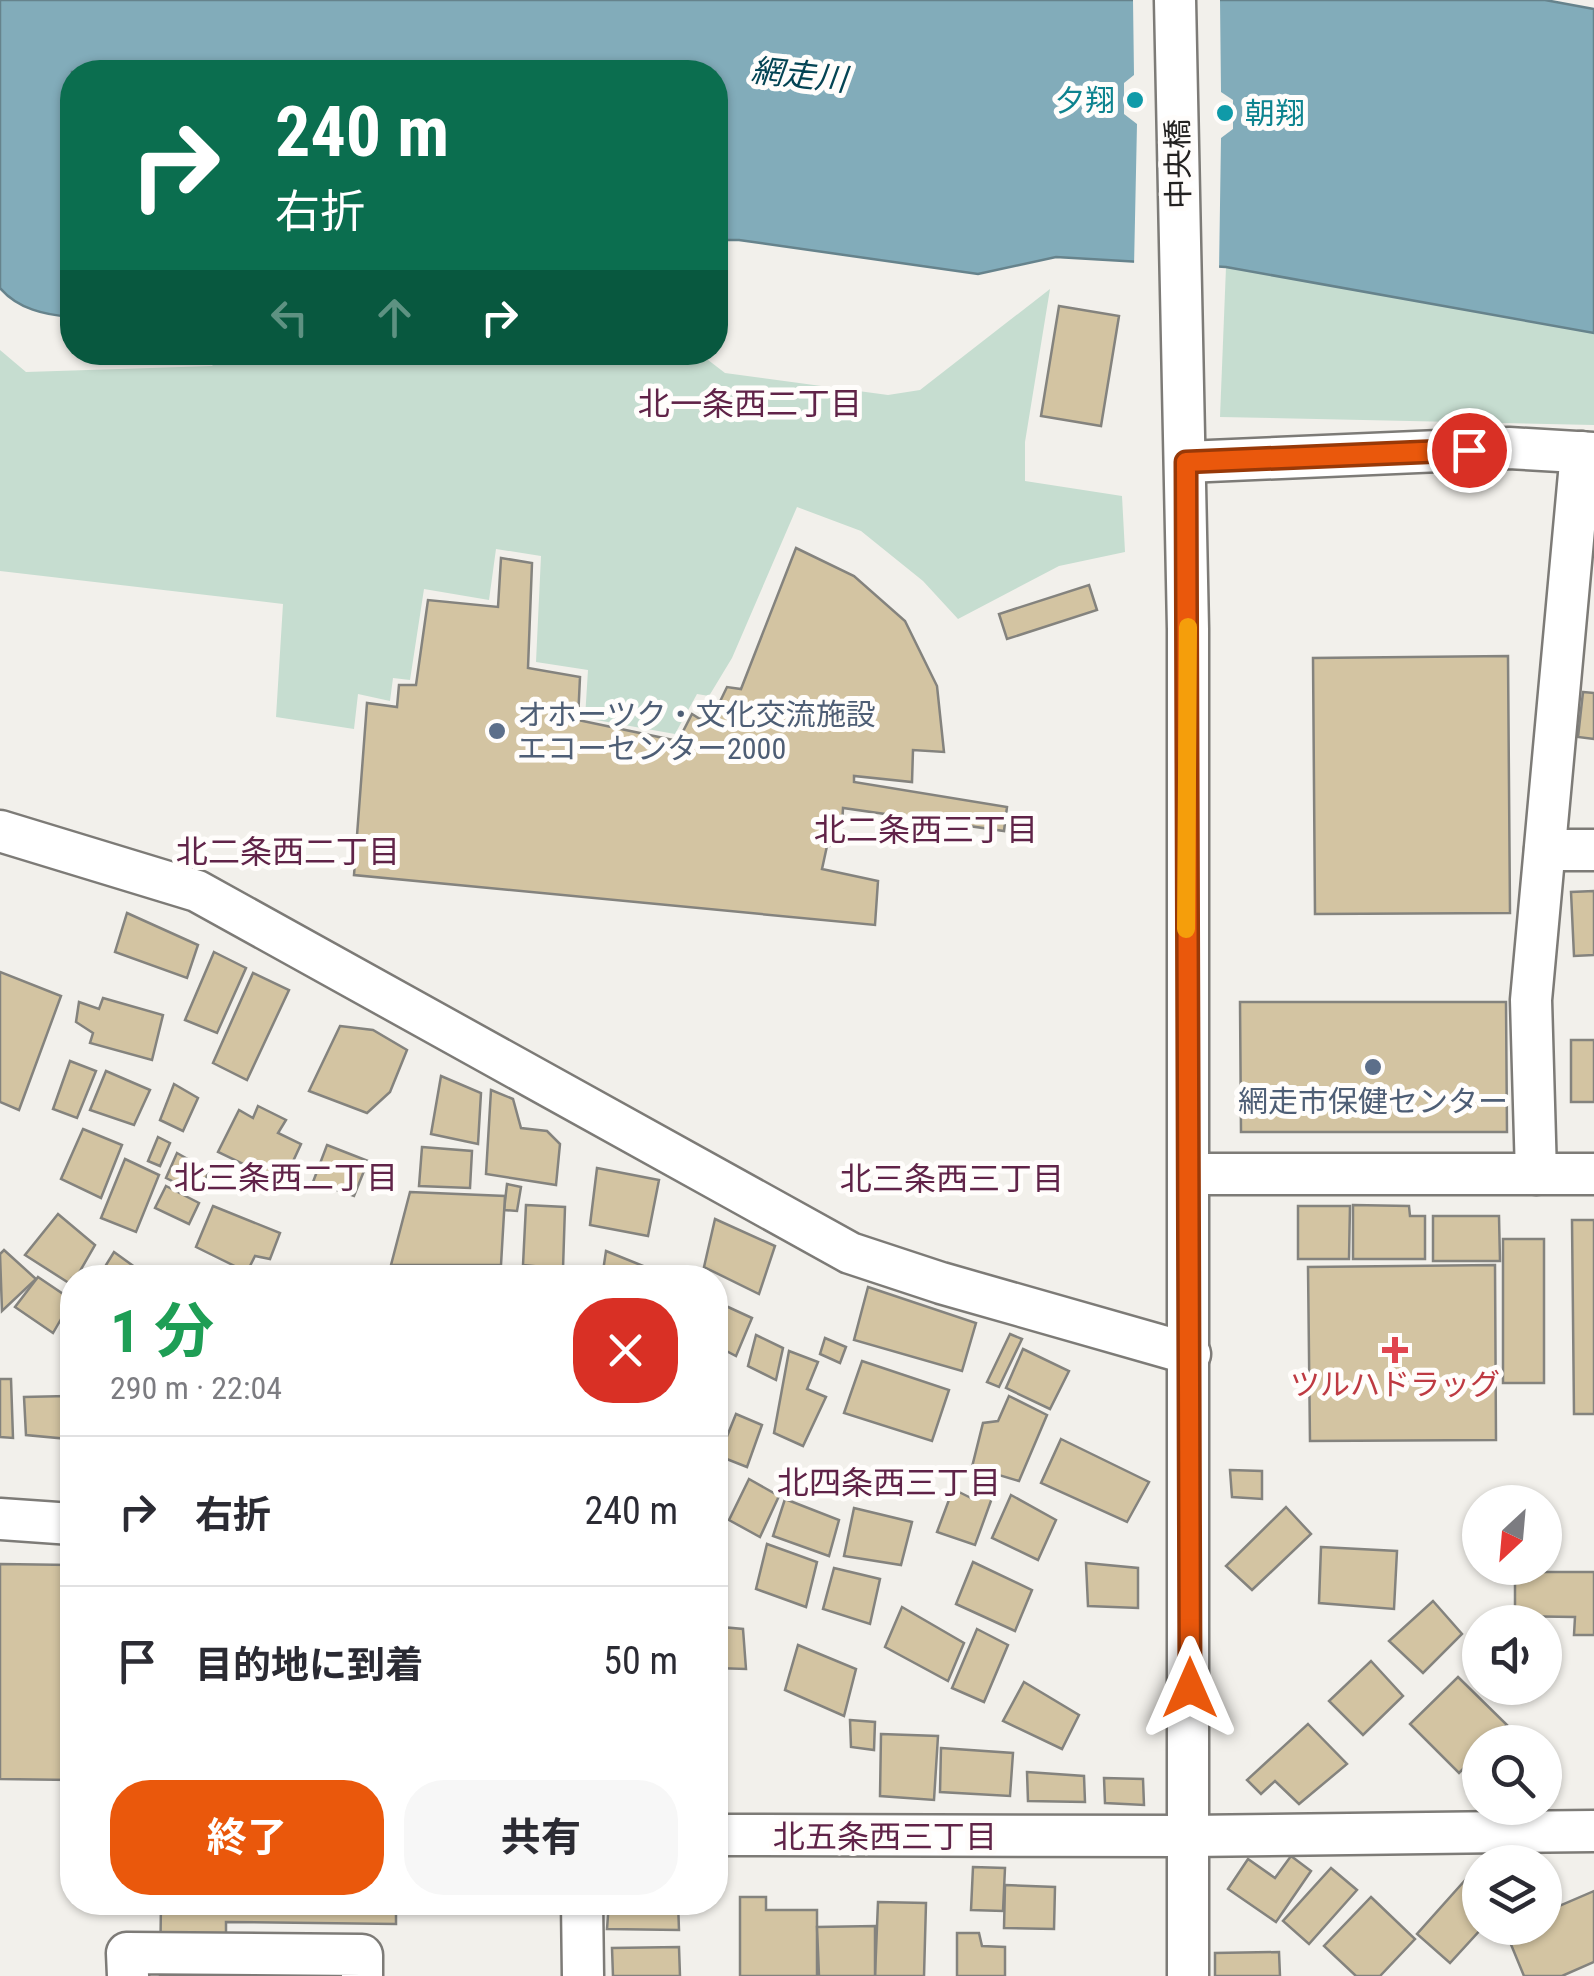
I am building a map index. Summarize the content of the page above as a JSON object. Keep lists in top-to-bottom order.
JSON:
{
  "streets": {
    "street": ["中央橋"]
  },
  "districts": [
    "北一条西二丁目",
    "北二条西三丁目",
    "北二条西二丁目",
    "北三条西二丁目",
    "北三条西三丁目",
    "北四条西三丁目",
    "北五条西三丁目"
  ],
  "water": ["網走川"],
  "places": {
    "other": [
      "夕翔",
      "朝翔",
      "オホーツク・文化交流施設 エコーセンター2000",
      "網走市保健センター"
    ],
    "health": ["ツルハドラッグ"]
  },
  "north": "bottom left",
  "page": {
    "turn": ["240 m", "右折"],
    "heading": ["1 分", "290 m · 22:04"],
    "list": [
      {
        "name": "右折",
        "value": "240 m"
      },
      {
        "name": "目的地に到着",
        "value": "50 m"
      }
    ],
    "buttons": ["終了", "共有"]
  }
}
